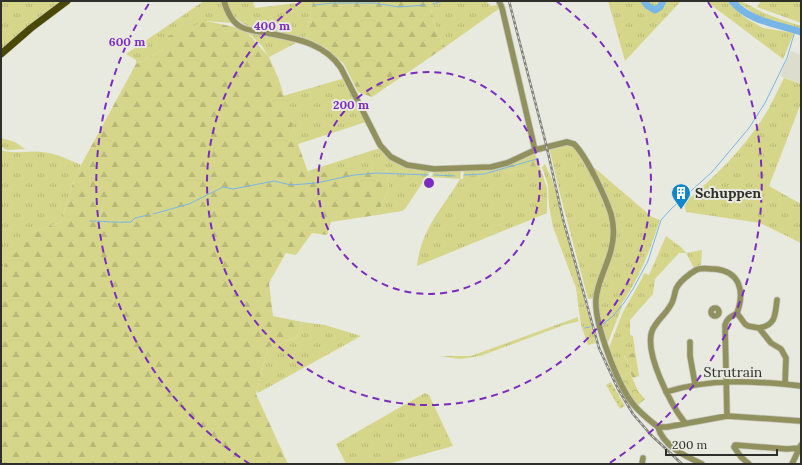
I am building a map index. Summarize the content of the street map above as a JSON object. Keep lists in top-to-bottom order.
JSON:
{
  "streets": {
    "street": ["Strutrain"]
  },
  "places": {
    "building": ["Schuppen"]
  },
  "scale_bar": "200 m",
  "rings": ["400 m", "600 m", "200 m"]
}
